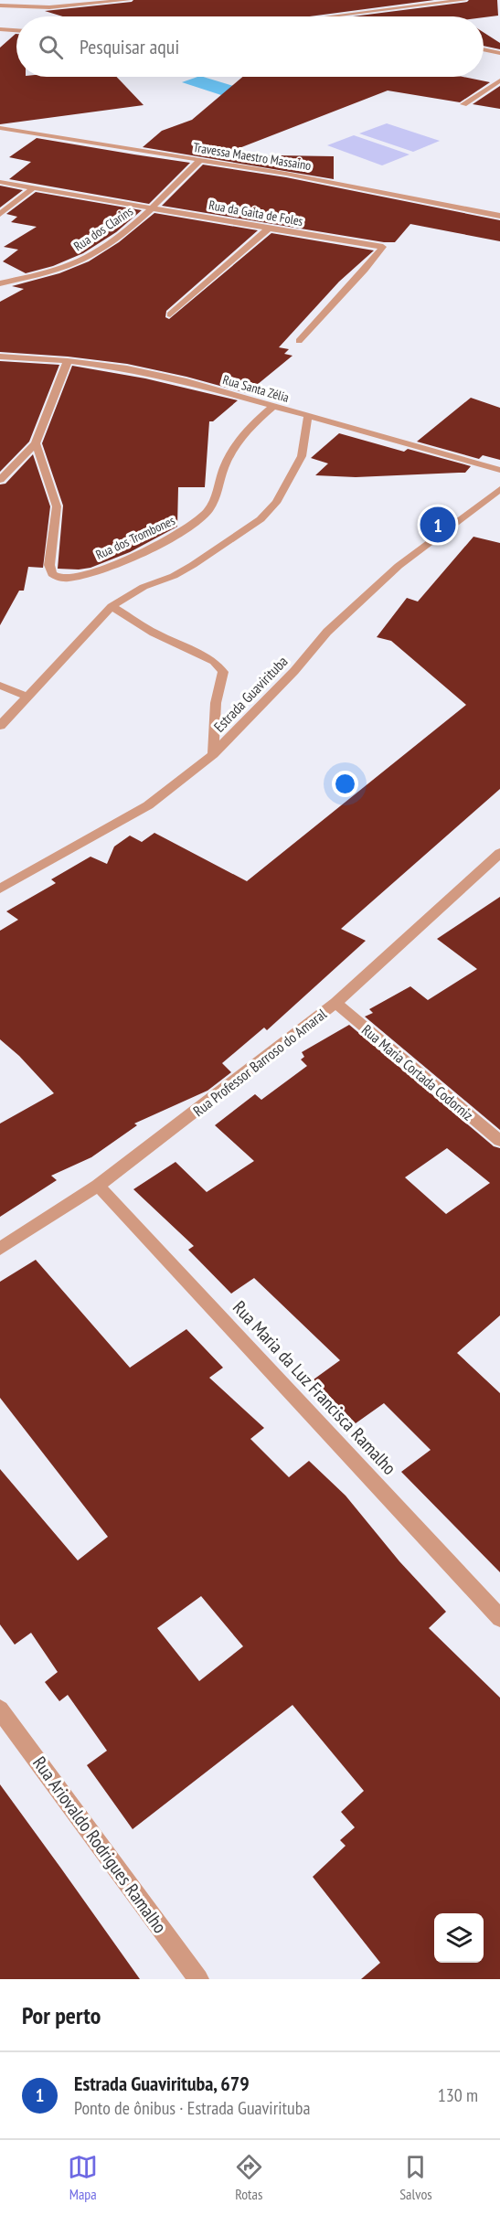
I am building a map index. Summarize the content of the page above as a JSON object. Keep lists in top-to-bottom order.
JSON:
{
  "streets": {
    "street": [
      "Travessa Maestro Massaino",
      "Rua da Gaita de Foles",
      "Rua dos Clarins",
      "Rua Santa Zélia",
      "Rua dos Trombones",
      "Estrada Guavirituba",
      "Rua Professor Barroso do Amaral",
      "Rua Maria Cortada Codorniz",
      "Rua Maria da Luz Francisca Ramalho",
      "Rua Ariovaldo Rodrigues Ramalho"
    ]
  },
  "crossings": [
    ["Travessa Maestro Massaino", "Rua dos Clarins"],
    ["Rua da Gaita de Foles", "Rua dos Clarins"],
    ["Rua Santa Zélia", "Rua dos Trombones"],
    ["Rua Professor Barroso do Amaral", "Rua Maria Cortada Codorniz"],
    ["Rua Professor Barroso do Amaral", "Rua Maria da Luz Francisca Ramalho"]
  ],
  "page": {
    "search": "Pesquisar aqui",
    "pins": "1",
    "heading": "Por perto",
    "list": [
      {
        "mark": "1",
        "name": "Estrada Guavirituba, 679",
        "note": "Ponto de ônibus · Estrada Guavirituba",
        "value": "130 m"
      }
    ],
    "nav": ["Mapa", "Rotas", "Salvos"]
  }
}
